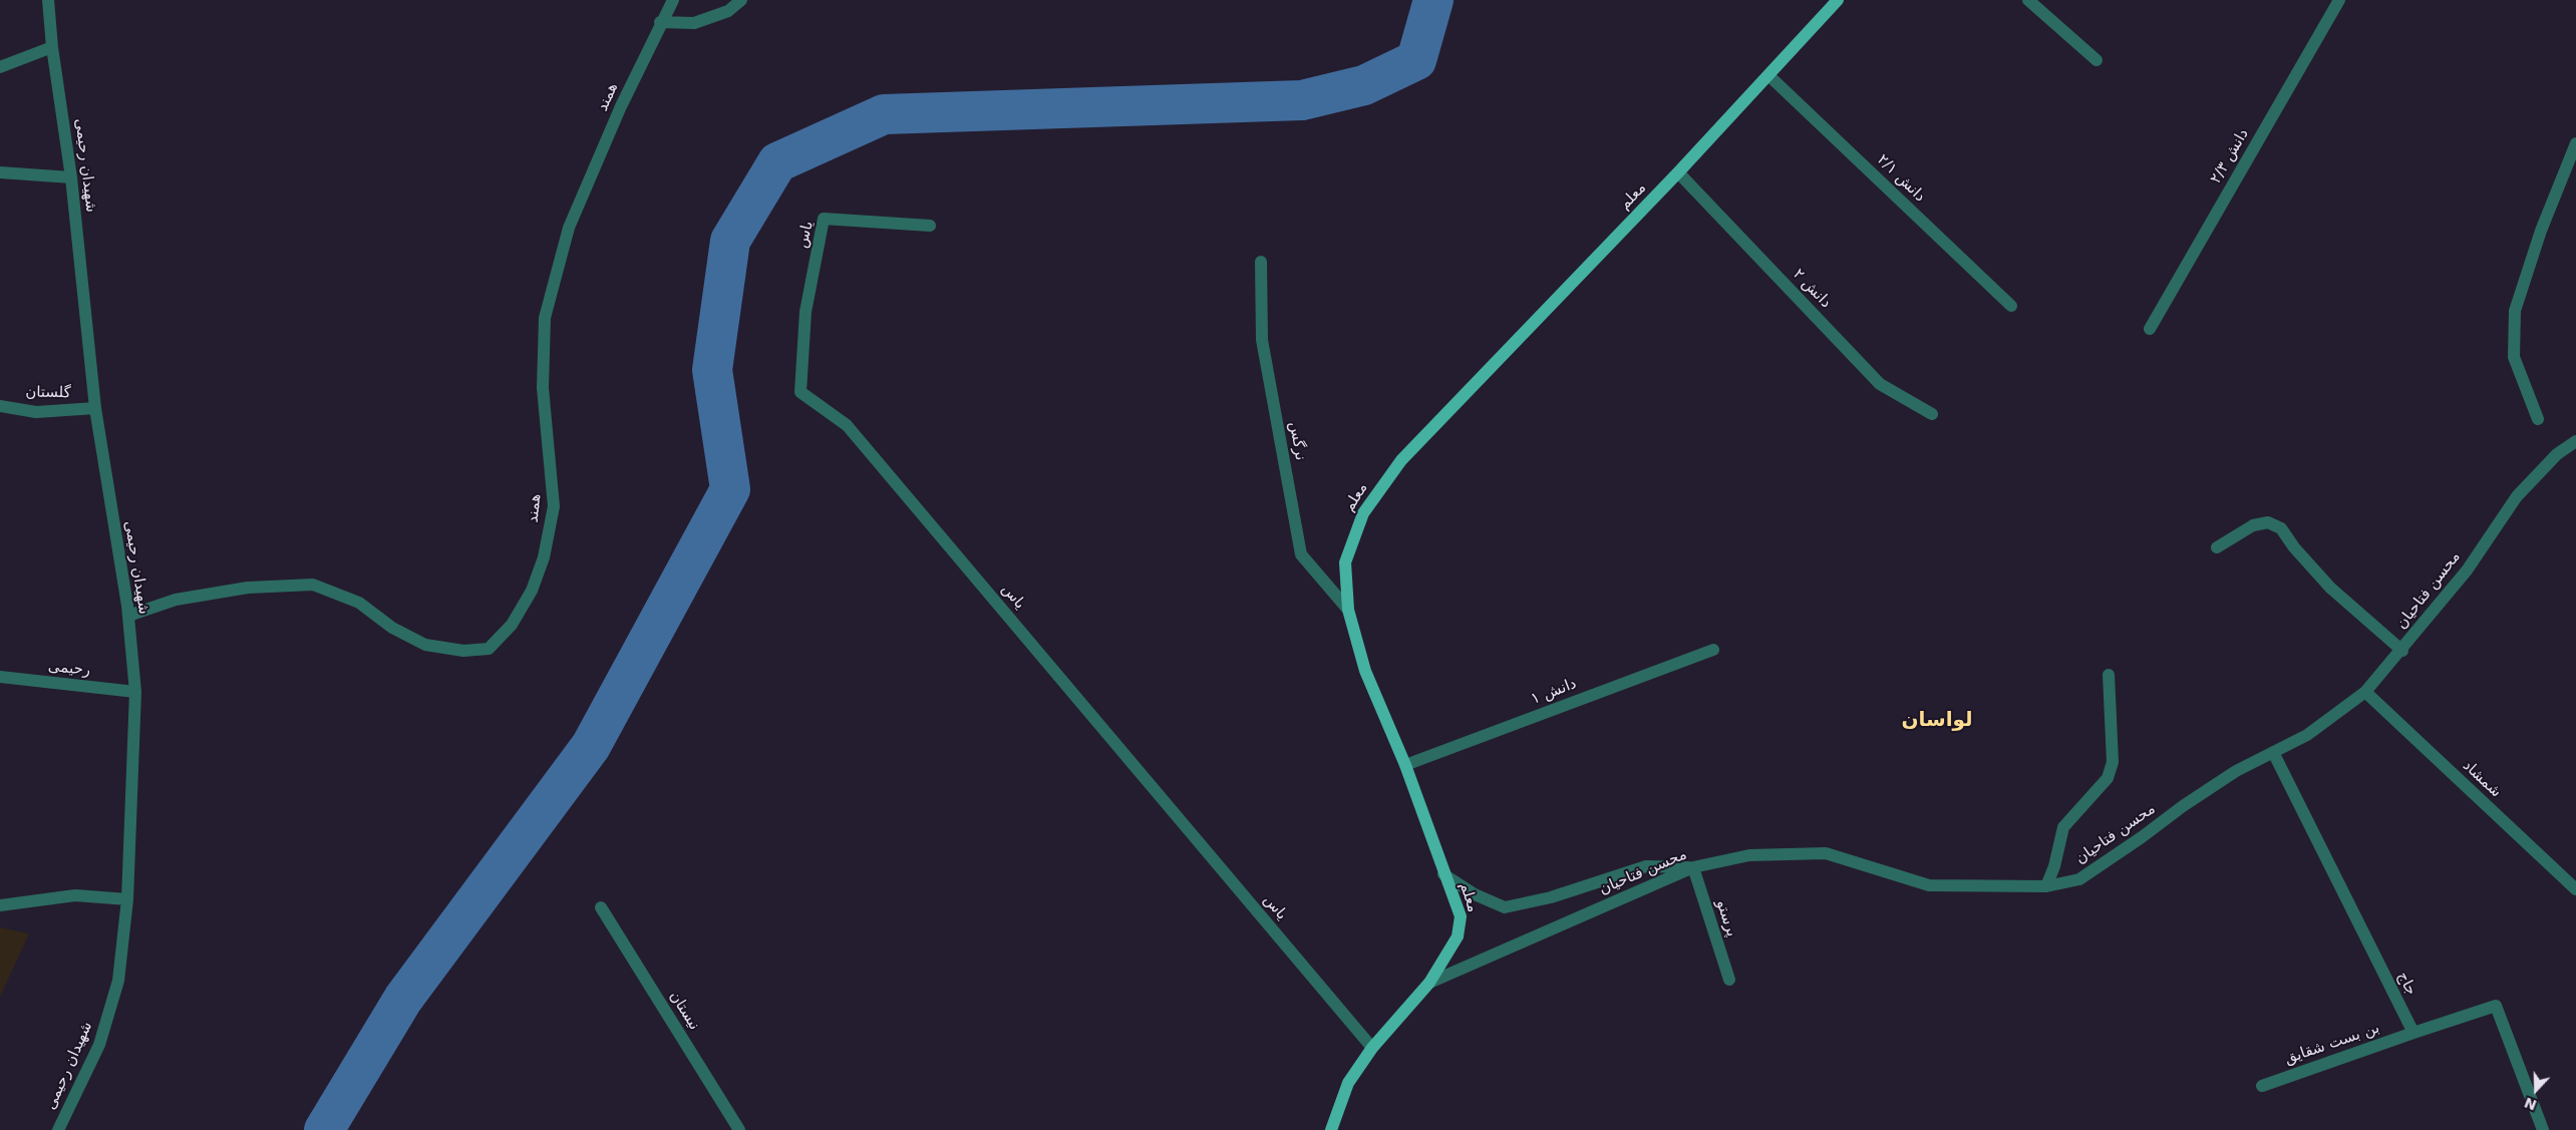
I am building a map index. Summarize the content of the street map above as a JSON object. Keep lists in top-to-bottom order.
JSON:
{
  "streets": {
    "main road": ["معلم"],
    "street": [
      "همند",
      "دانش ۲/۳",
      "شهیدان رحیمی",
      "دانش ۲/۱",
      "یاس",
      "دانش ۲",
      "گلستان",
      "نرگس",
      "محسن فتاحیان",
      "رحیمی",
      "دانش ۱",
      "شمشاد",
      "پرستو",
      "جاج",
      "نیستان",
      "بن بست شقایق"
    ]
  },
  "crossings": [
    ["همند", "شهیدان رحیمی"],
    ["شهیدان رحیمی", "گلستان"],
    ["شهیدان رحیمی", "رحیمی"],
    ["دانش ۲/۱", "معلم"],
    ["معلم", "یاس"],
    ["معلم", "دانش ۲"],
    ["معلم", "نرگس"],
    ["معلم", "محسن فتاحیان"],
    ["معلم", "دانش ۱"],
    ["محسن فتاحیان", "شمشاد"],
    ["محسن فتاحیان", "پرستو"],
    ["محسن فتاحیان", "جاج"],
    ["جاج", "بن بست شقایق"]
  ],
  "districts": ["لواسان"],
  "north": "bottom"
}
